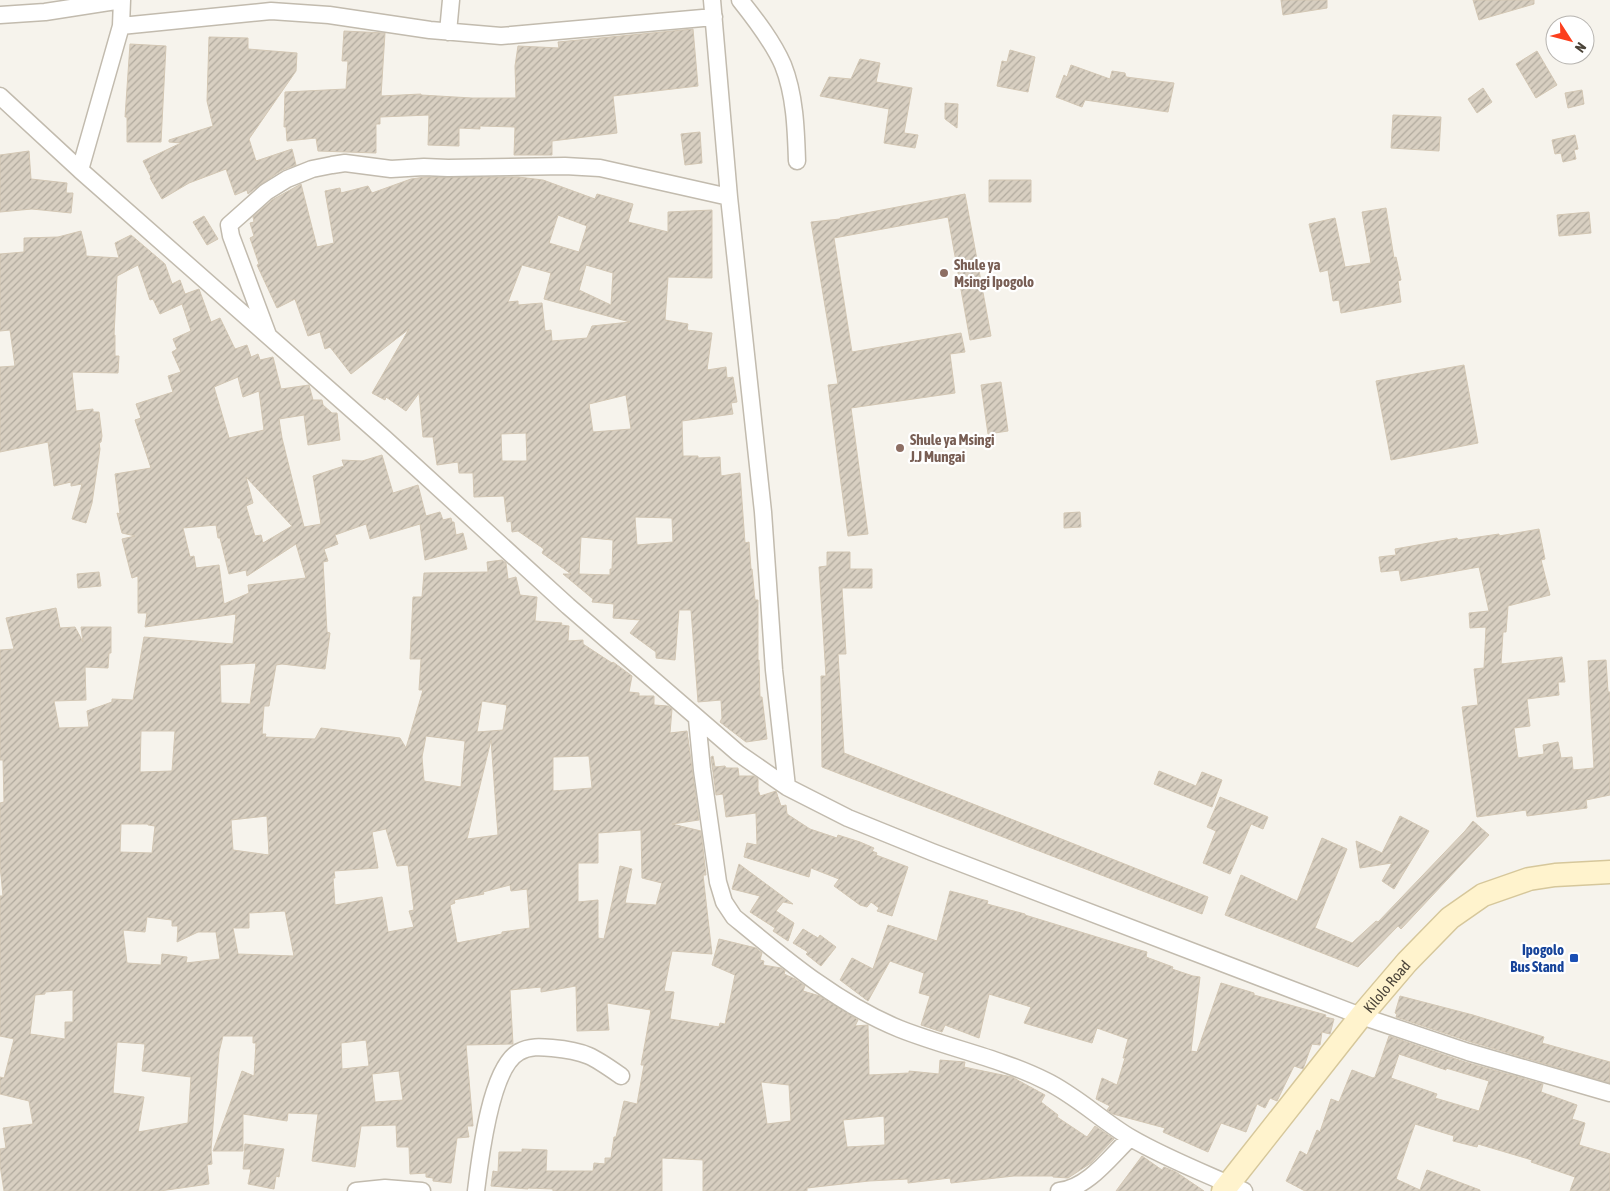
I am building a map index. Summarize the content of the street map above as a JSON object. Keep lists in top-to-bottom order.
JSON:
{
  "streets": {
    "main road": ["Kilolo Road"]
  },
  "places": {
    "other": ["Shule ya Msingi Ipogolo", "Shule ya Msingi J.J Mungai"],
    "transit": ["Ipogolo Bus Stand"]
  },
  "north": "bottom right"
}
